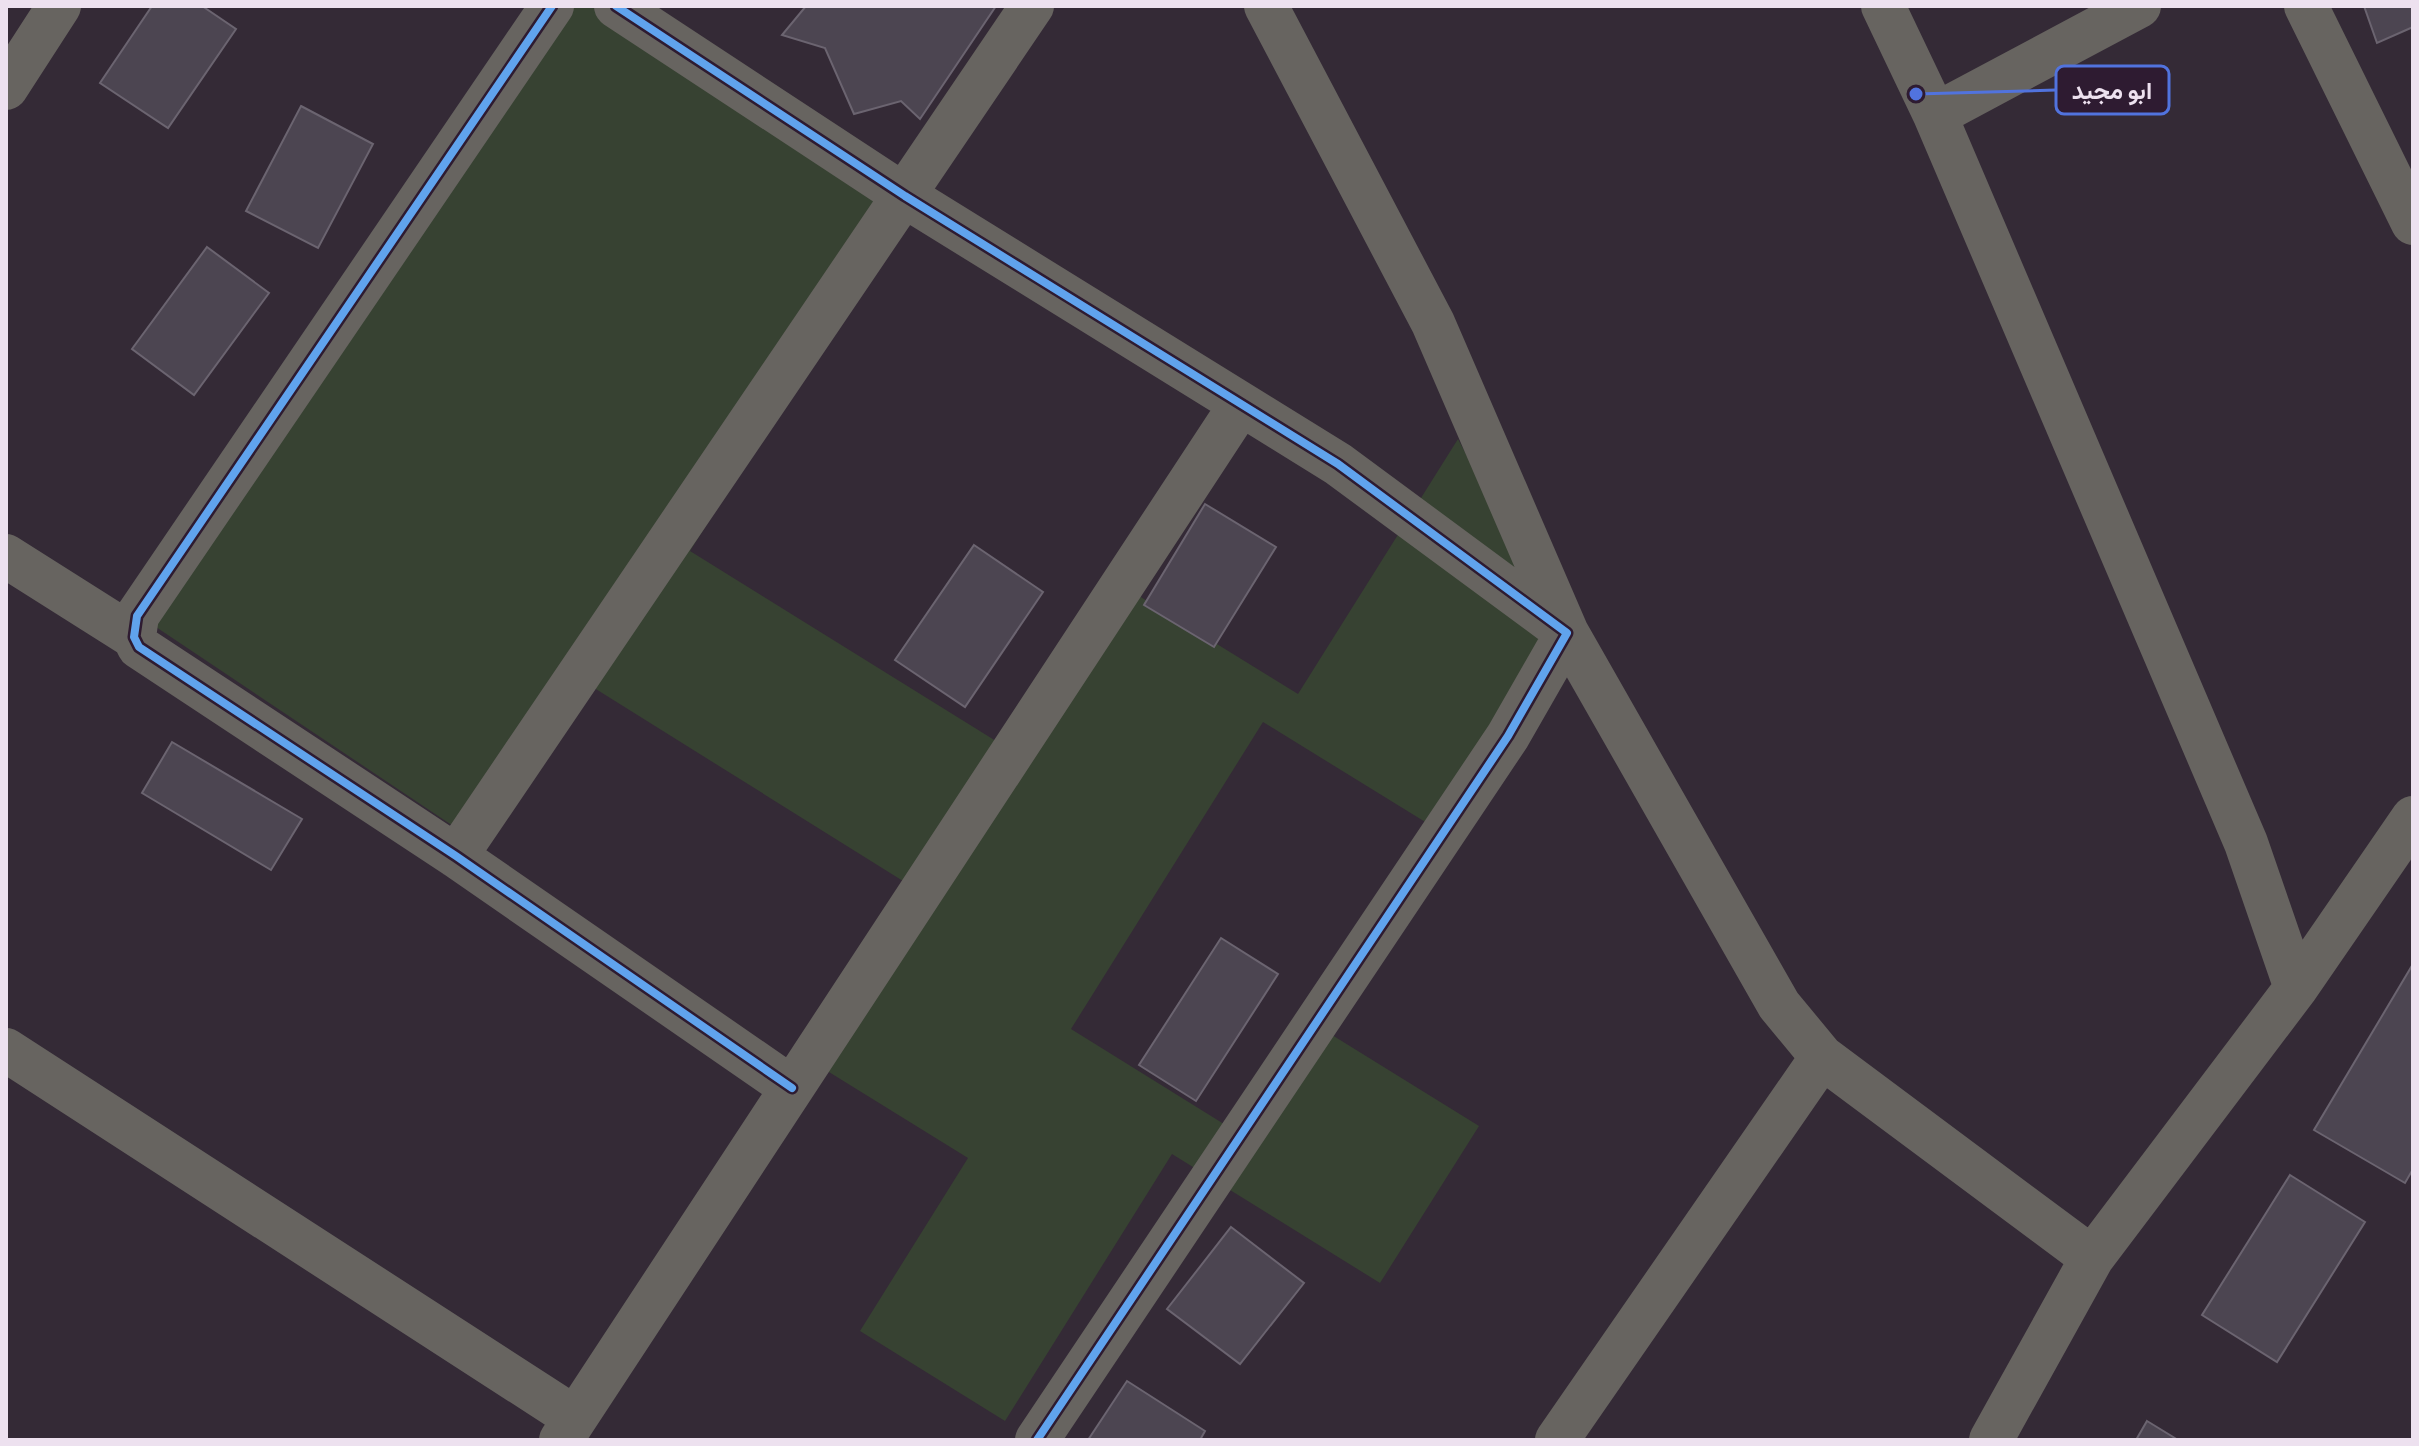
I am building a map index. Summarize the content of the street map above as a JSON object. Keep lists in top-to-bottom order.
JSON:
{
  "places": ["ابو مجيد"]
}
